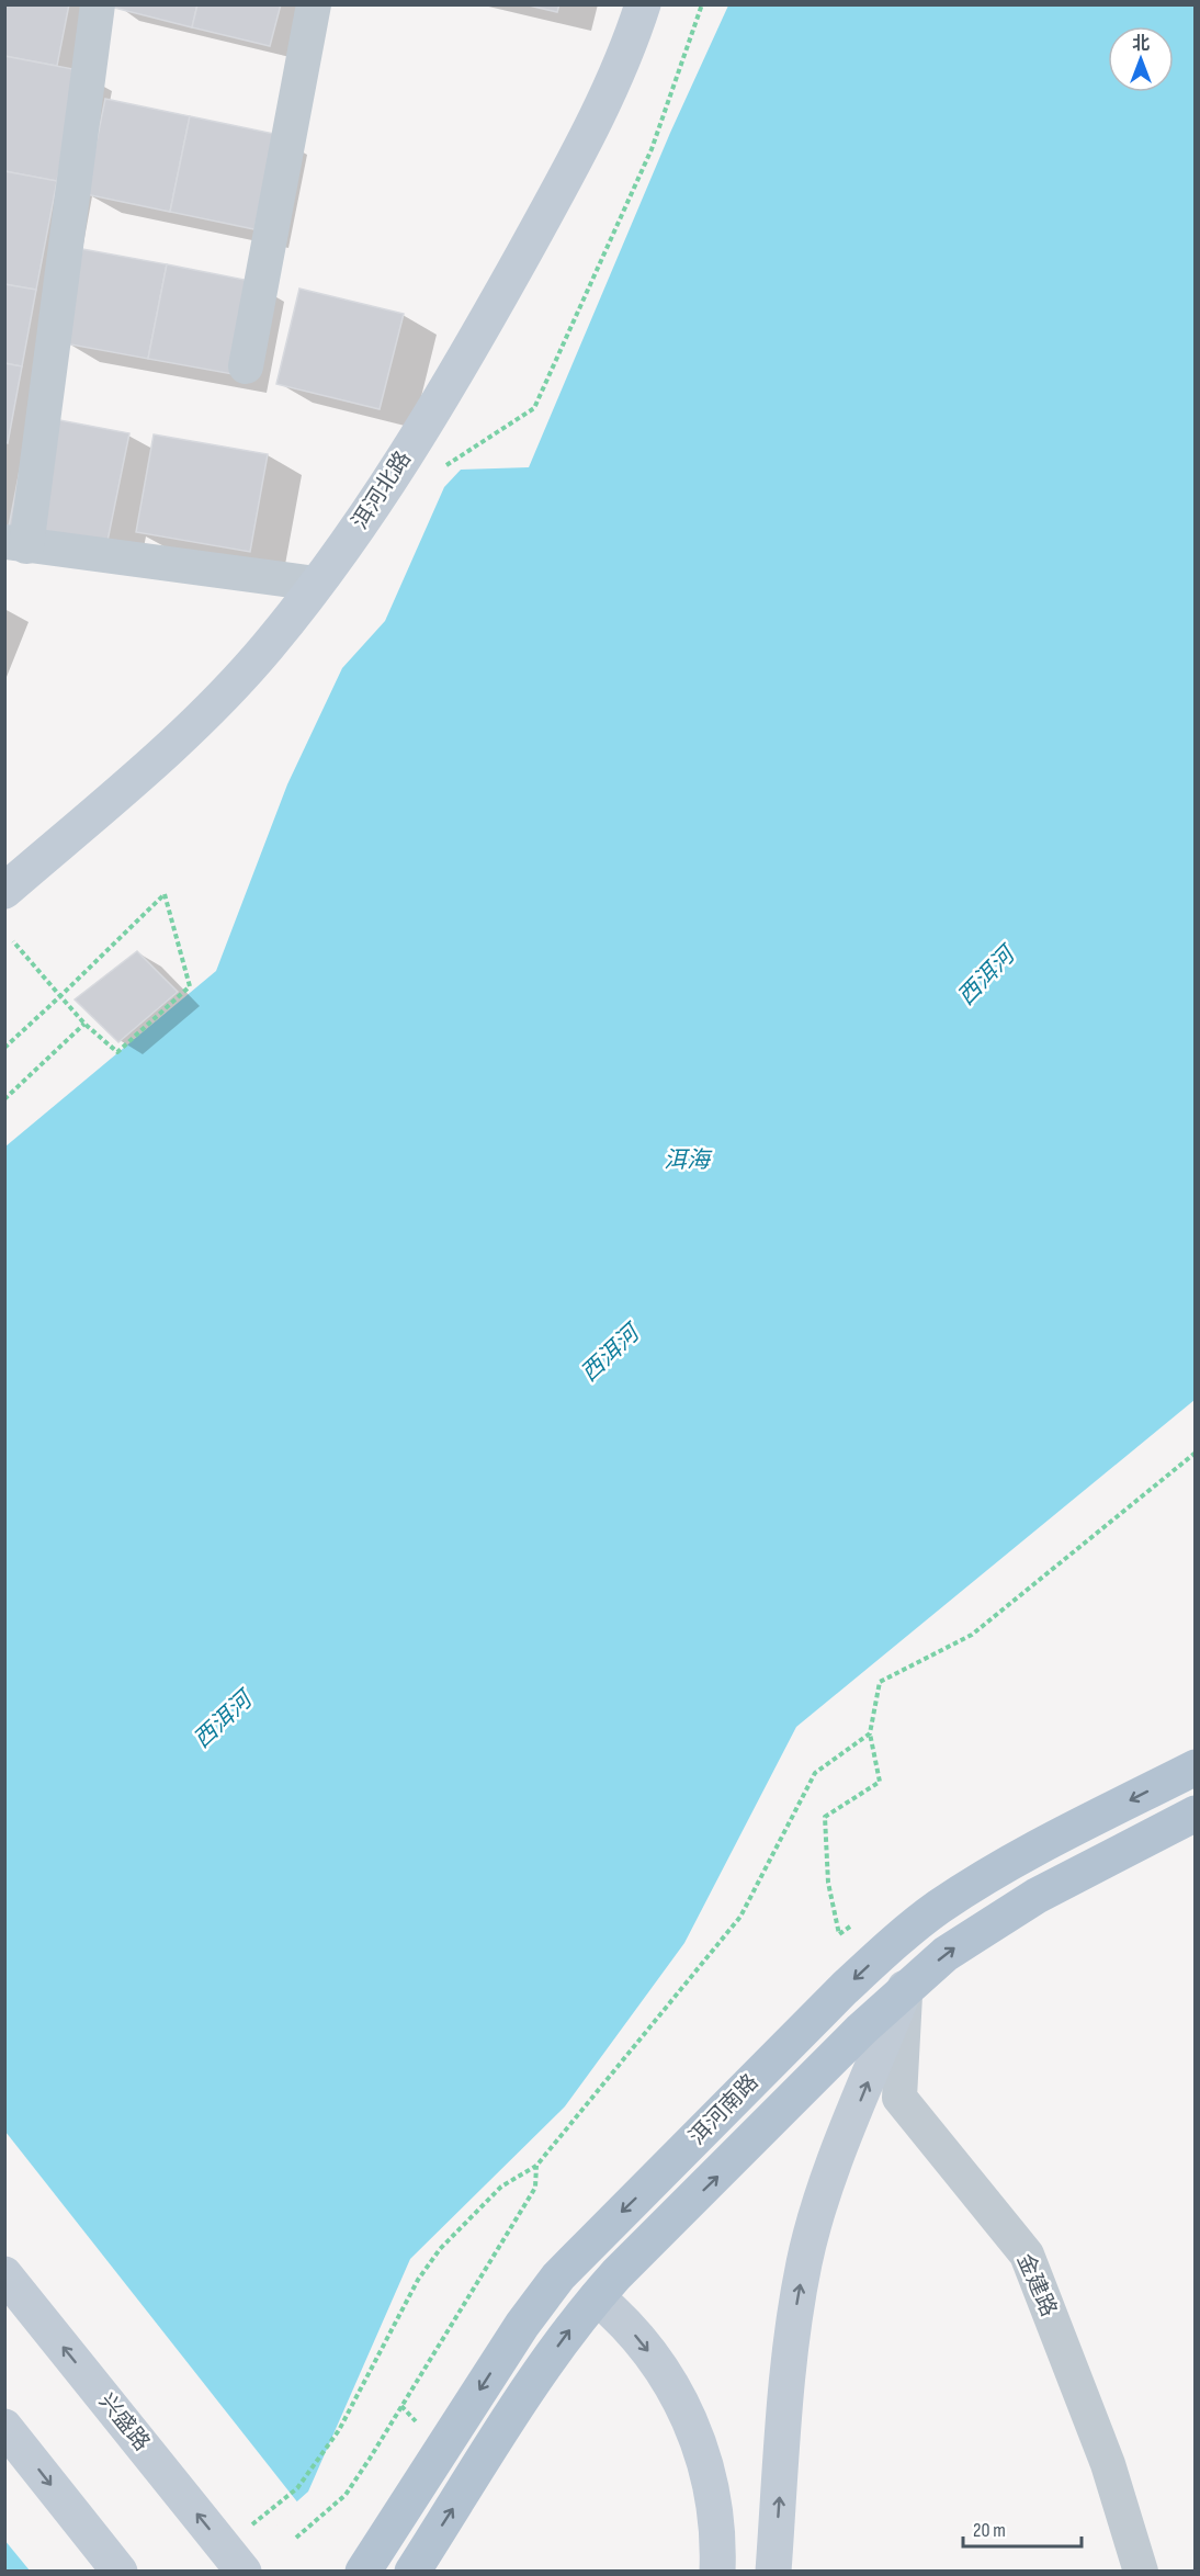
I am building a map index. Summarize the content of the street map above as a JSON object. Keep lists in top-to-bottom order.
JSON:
{
  "streets": {
    "main road": ["洱河南路"],
    "street": ["洱河北路", "金建路", "兴盛路"]
  },
  "crossings": [
    ["洱河南路", "金建路"]
  ],
  "water": ["西洱河", "洱海"],
  "scale_bar": "20 m",
  "north": "top"
}
